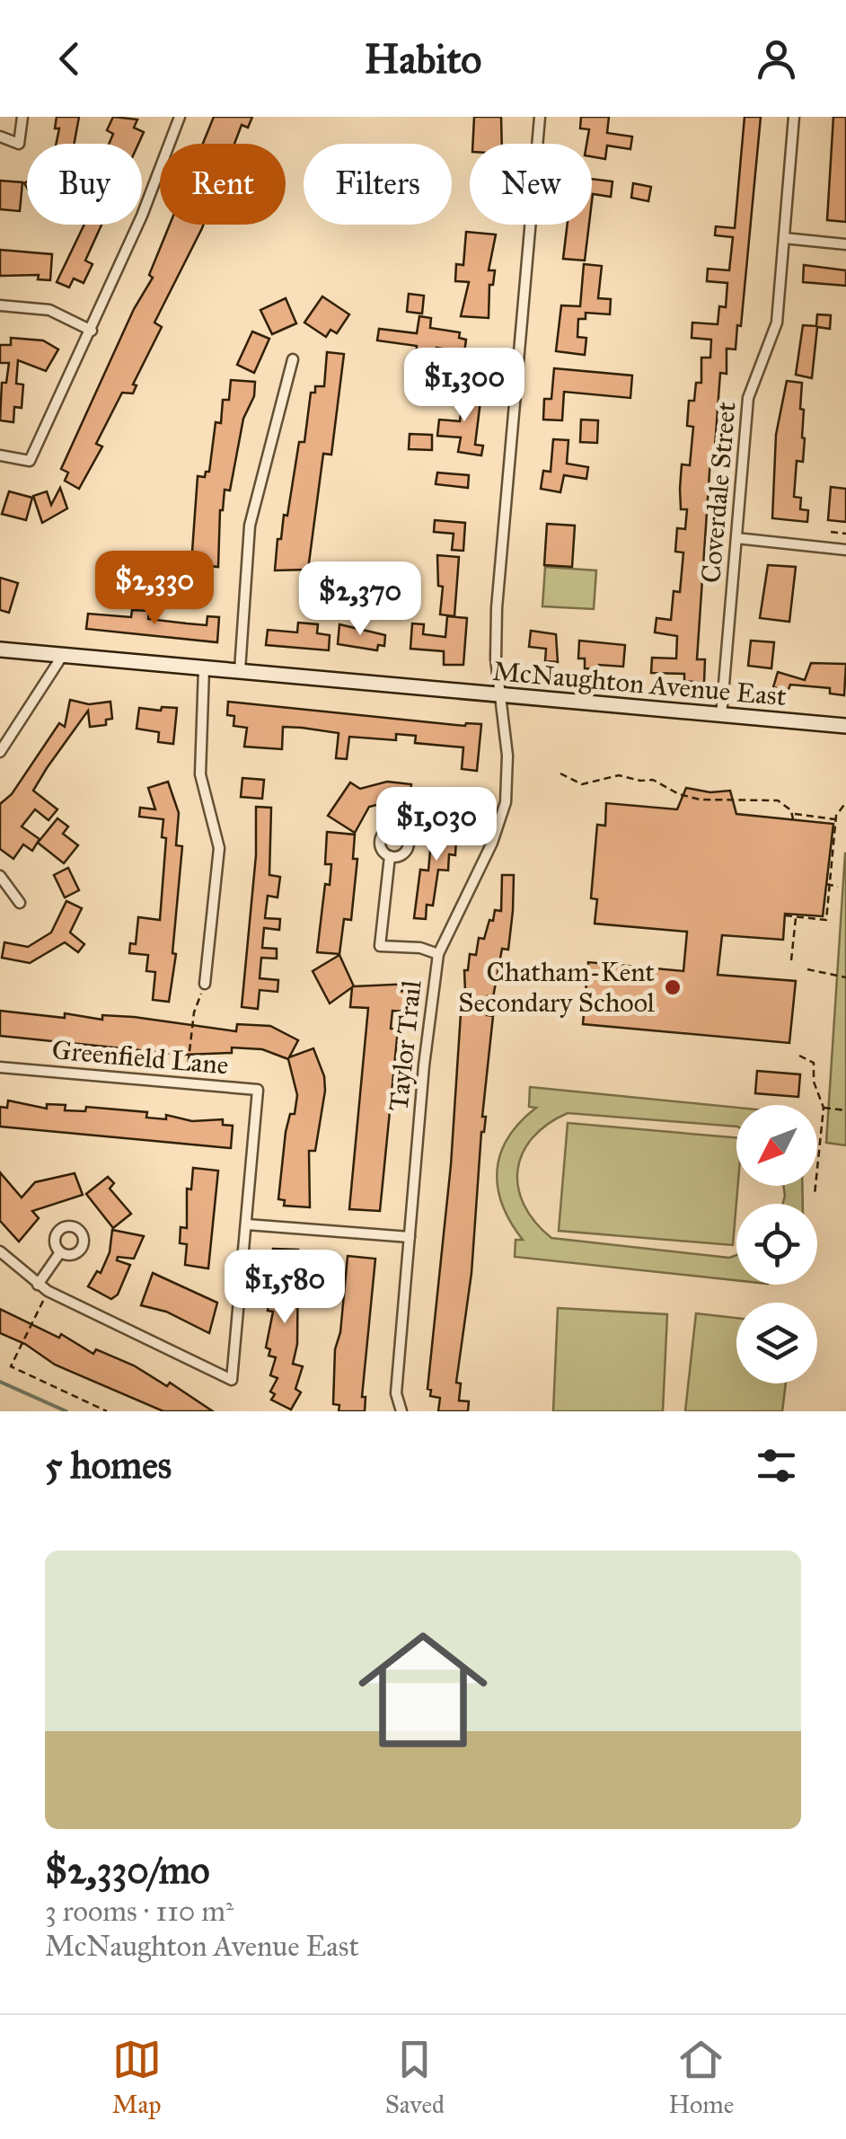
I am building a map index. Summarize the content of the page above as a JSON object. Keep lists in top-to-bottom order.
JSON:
{
  "streets": {
    "main road": ["McNaughton Avenue East"],
    "street": ["Coverdale Street", "Taylor Trail", "Greenfield Lane"]
  },
  "crossings": [
    ["Coverdale Street", "McNaughton Avenue East"],
    ["McNaughton Avenue East", "Taylor Trail"]
  ],
  "places": ["Chatham-Kent Secondary School"],
  "north": "bottom left",
  "page": {
    "header": "Habito",
    "chip": [
      "Buy",
      "Rent",
      "Filters",
      "New"
    ],
    "price": [
      "$1,300",
      "$2,330",
      "$2,370",
      "$1,030",
      "$1,580"
    ],
    "heading": "5 homes",
    "list": [
      {
        "name": "$2,330/mo",
        "note": "3 rooms · 110 m² · McNaughton Avenue East"
      }
    ],
    "tabs": ["Map", "Saved", "Home"]
  }
}
